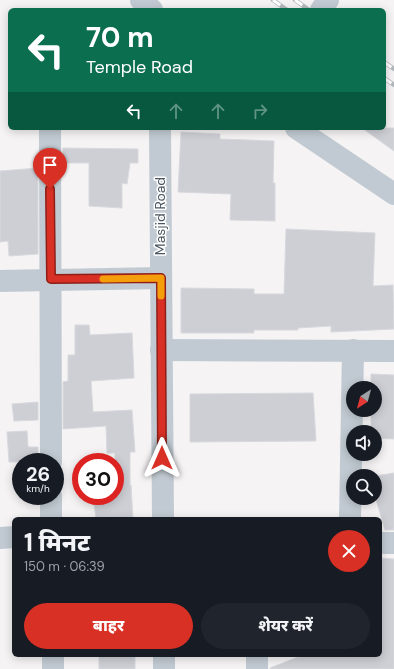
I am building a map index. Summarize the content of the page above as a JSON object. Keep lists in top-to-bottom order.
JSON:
{
  "streets": {
    "street": ["Masjid Road"]
  },
  "north": "bottom left",
  "page": {
    "turn": ["70 m", "Temple Road"],
    "speed": "26 km/h",
    "limit": "30",
    "heading": ["1 मिनट", "150 m · 06:39"],
    "buttons": ["बाहर", "शेयर करें"]
  }
}
